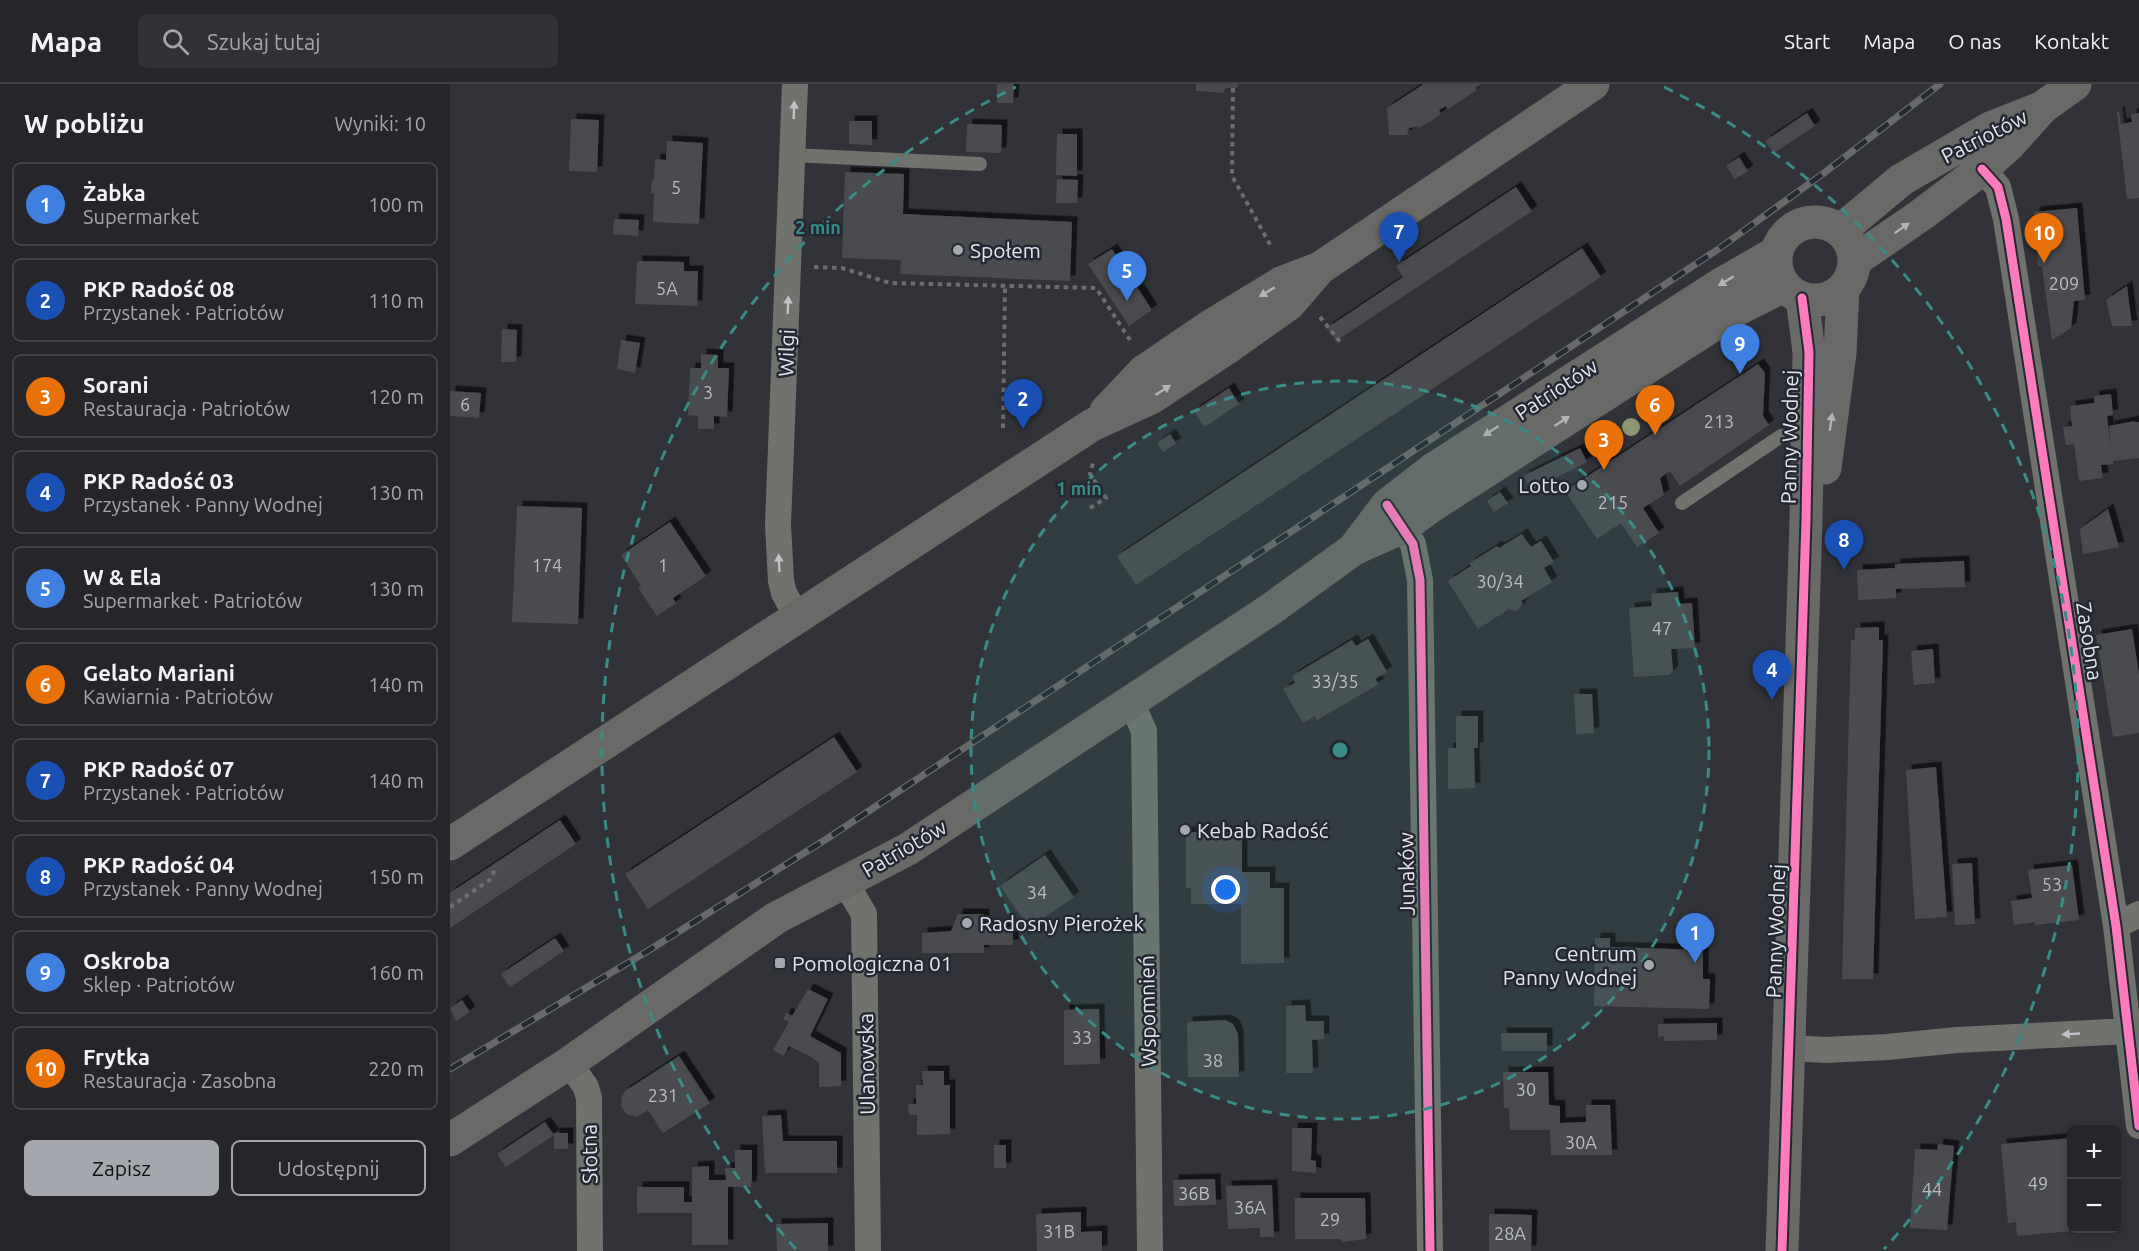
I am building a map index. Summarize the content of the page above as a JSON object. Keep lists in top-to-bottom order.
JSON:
{
  "streets": {
    "main road": ["Patriotów", "Panny Wodnej"],
    "street": [
      "Wilgi",
      "Zasobna",
      "Junaków",
      "Wspomnień",
      "Ulanowska",
      "Słotna"
    ]
  },
  "crossings": [
    ["Patriotów", "Panny Wodnej"],
    ["Patriotów", "Zasobna"],
    ["Patriotów", "Junaków"],
    ["Patriotów", "Wspomnień"],
    ["Patriotów", "Ulanowska"],
    ["Patriotów", "Słotna"]
  ],
  "one_way": ["Wilgi"],
  "places": {
    "other": [
      "Społem",
      "Lotto",
      "Kebab Radość",
      "Radosny Pierożek",
      "Centrum Panny Wodnej"
    ],
    "transit": ["Pomologiczna 01"]
  },
  "house_numbers": [
    "5",
    "209",
    "5A",
    "3",
    "6",
    "213",
    "215",
    "174",
    "1",
    "30/34",
    "47",
    "33/35",
    "53",
    "34",
    "33",
    "38",
    "30",
    "231",
    "30A",
    "49",
    "44",
    "36B",
    "36A",
    "29",
    "31B",
    "28A"
  ],
  "page": {
    "header": "Mapa",
    "search": "Szukaj tutaj",
    "nav": [
      "Start",
      "Mapa",
      "O nas",
      "Kontakt"
    ],
    "heading": ["W pobliżu", "Wyniki: 10"],
    "list": [
      {
        "mark": "1",
        "name": "Żabka",
        "note": "Supermarket",
        "value": "100 m"
      },
      {
        "mark": "2",
        "name": "PKP Radość 08",
        "note": "Przystanek · Patriotów",
        "value": "110 m"
      },
      {
        "mark": "3",
        "name": "Sorani",
        "note": "Restauracja · Patriotów",
        "value": "120 m"
      },
      {
        "mark": "4",
        "name": "PKP Radość 03",
        "note": "Przystanek · Panny Wodnej",
        "value": "130 m"
      },
      {
        "mark": "5",
        "name": "W & Ela",
        "note": "Supermarket · Patriotów",
        "value": "130 m"
      },
      {
        "mark": "6",
        "name": "Gelato Mariani",
        "note": "Kawiarnia · Patriotów",
        "value": "140 m"
      },
      {
        "mark": "7",
        "name": "PKP Radość 07",
        "note": "Przystanek · Patriotów",
        "value": "140 m"
      },
      {
        "mark": "8",
        "name": "PKP Radość 04",
        "note": "Przystanek · Panny Wodnej",
        "value": "150 m"
      },
      {
        "mark": "9",
        "name": "Oskroba",
        "note": "Sklep · Patriotów",
        "value": "160 m"
      },
      {
        "mark": "10",
        "name": "Frytka",
        "note": "Restauracja · Zasobna",
        "value": "220 m"
      }
    ],
    "pins": [
      "7",
      "10",
      "5",
      "9",
      "2",
      "6",
      "3",
      "8",
      "4",
      "1"
    ],
    "buttons": ["Zapisz", "Udostępnij"],
    "map_buttons": ["+", "−"]
  },
  "rings": ["2 min", "1 min"]
}
